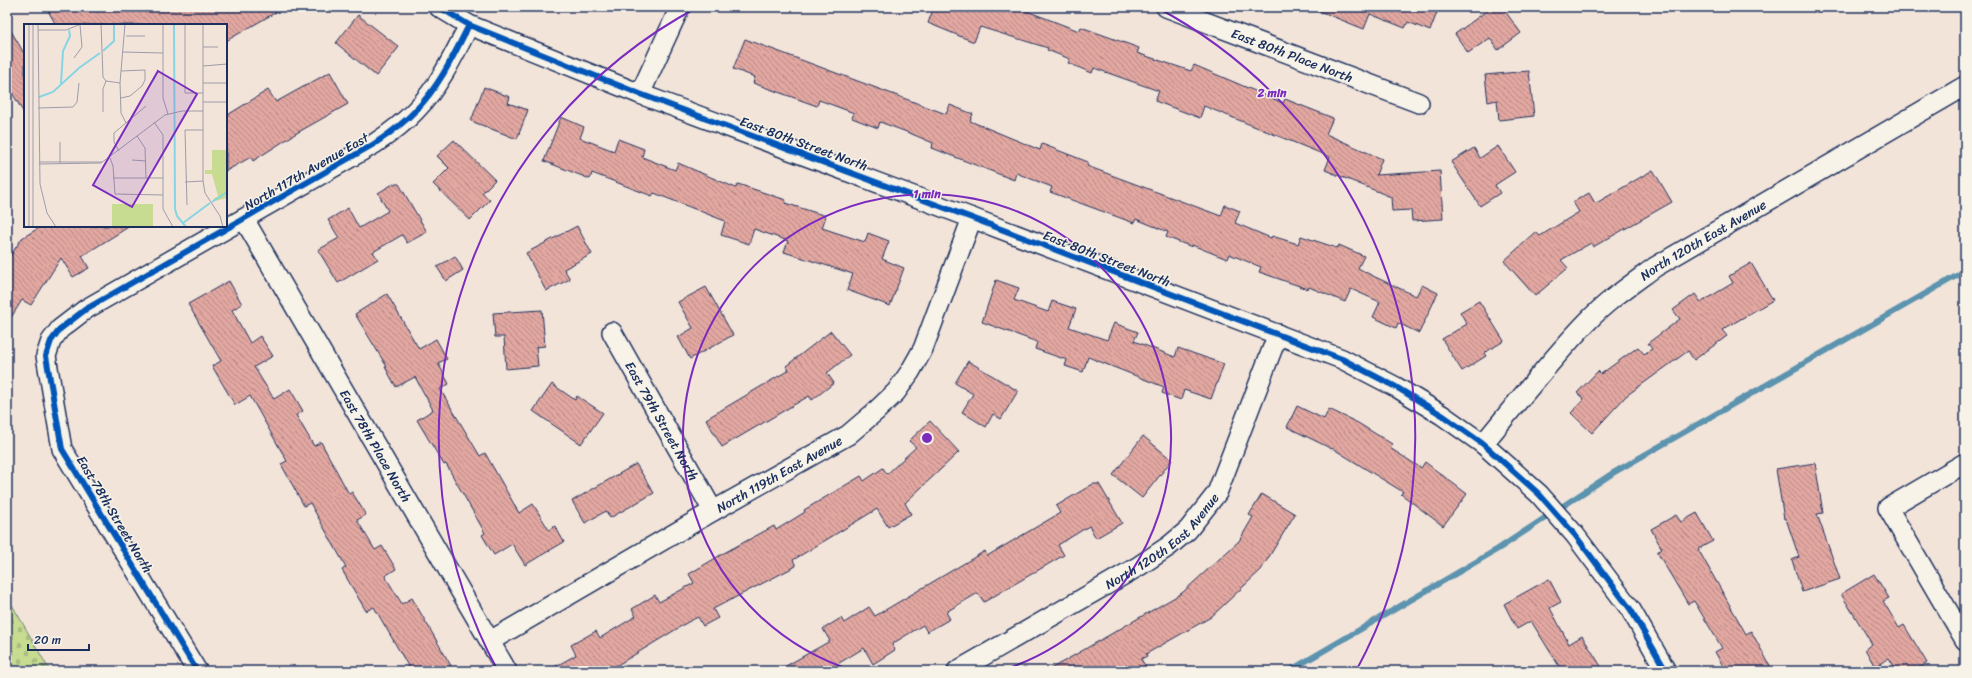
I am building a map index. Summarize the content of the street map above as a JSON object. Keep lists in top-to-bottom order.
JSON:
{
  "streets": {
    "street": [
      "East 80th Place North",
      "East 80th Street North",
      "North 117th Avenue East",
      "North 120th East Avenue",
      "East 79th Street North",
      "East 78th Place North",
      "North 119th East Avenue",
      "East 78th Street North"
    ]
  },
  "crossings": [
    ["East 80th Street North", "North 117th Avenue East"],
    ["East 80th Street North", "North 120th East Avenue"],
    ["East 80th Street North", "North 119th East Avenue"],
    ["North 117th Avenue East", "East 78th Place North"],
    ["North 117th Avenue East", "East 78th Street North"],
    ["East 79th Street North", "North 119th East Avenue"],
    ["East 78th Place North", "North 119th East Avenue"]
  ],
  "scale_bar": "20 m",
  "rings": ["2 min", "1 min"]
}
